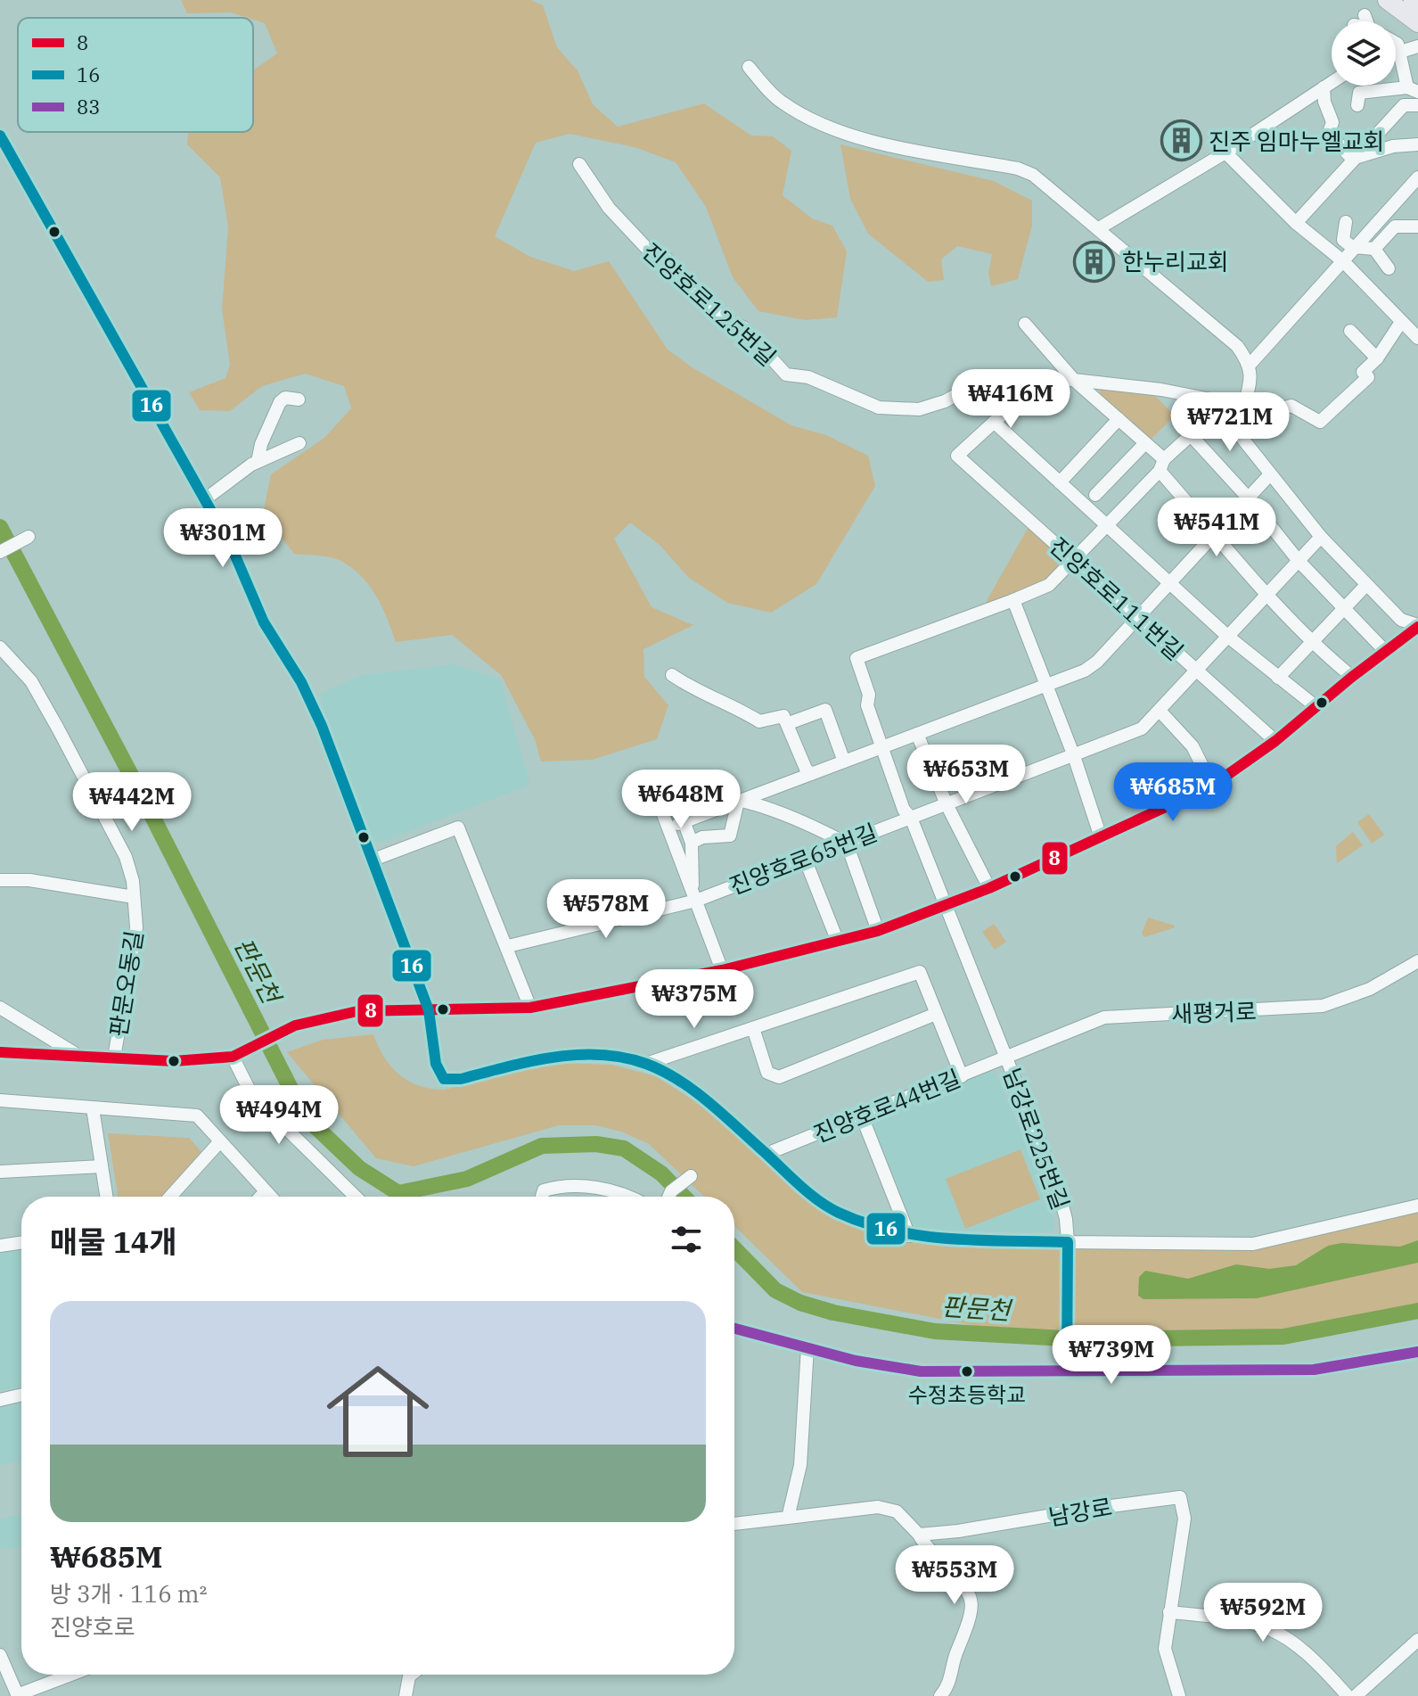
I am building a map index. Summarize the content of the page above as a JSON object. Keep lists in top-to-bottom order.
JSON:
{
  "streets": {
    "street": [
      "진양호로125번길",
      "진양호로111번길",
      "진양호로65번길",
      "판문오동길",
      "새평거로",
      "진양호로44번길",
      "남강로225번길",
      "남강로"
    ]
  },
  "crossings": [
    ["진양호로125번길", "진양호로65번길"],
    ["진양호로111번길", "진양호로65번길"],
    ["진양호로65번길", "남강로225번길"],
    ["새평거로", "진양호로44번길"],
    ["새평거로", "남강로225번길"],
    ["진양호로44번길", "남강로225번길"]
  ],
  "water": ["판문천"],
  "places": {
    "building": ["진주 임마누엘교회", "한누리교회"],
    "other": ["수정초등학교"]
  },
  "lines": ["transit line 16", "transit line 8", "transit line 83"],
  "legend": ["8", "16", "83"],
  "page": {
    "price": [
      "₩416M",
      "₩721M",
      "₩541M",
      "₩301M",
      "₩653M",
      "₩685M",
      "₩648M",
      "₩442M",
      "₩578M",
      "₩375M",
      "₩494M",
      "₩739M",
      "₩553M",
      "₩592M"
    ],
    "heading": "매물 14개",
    "list": [
      {
        "name": "₩685M",
        "note": "방 3개 · 116 m² · 진양호로"
      }
    ]
  }
}
